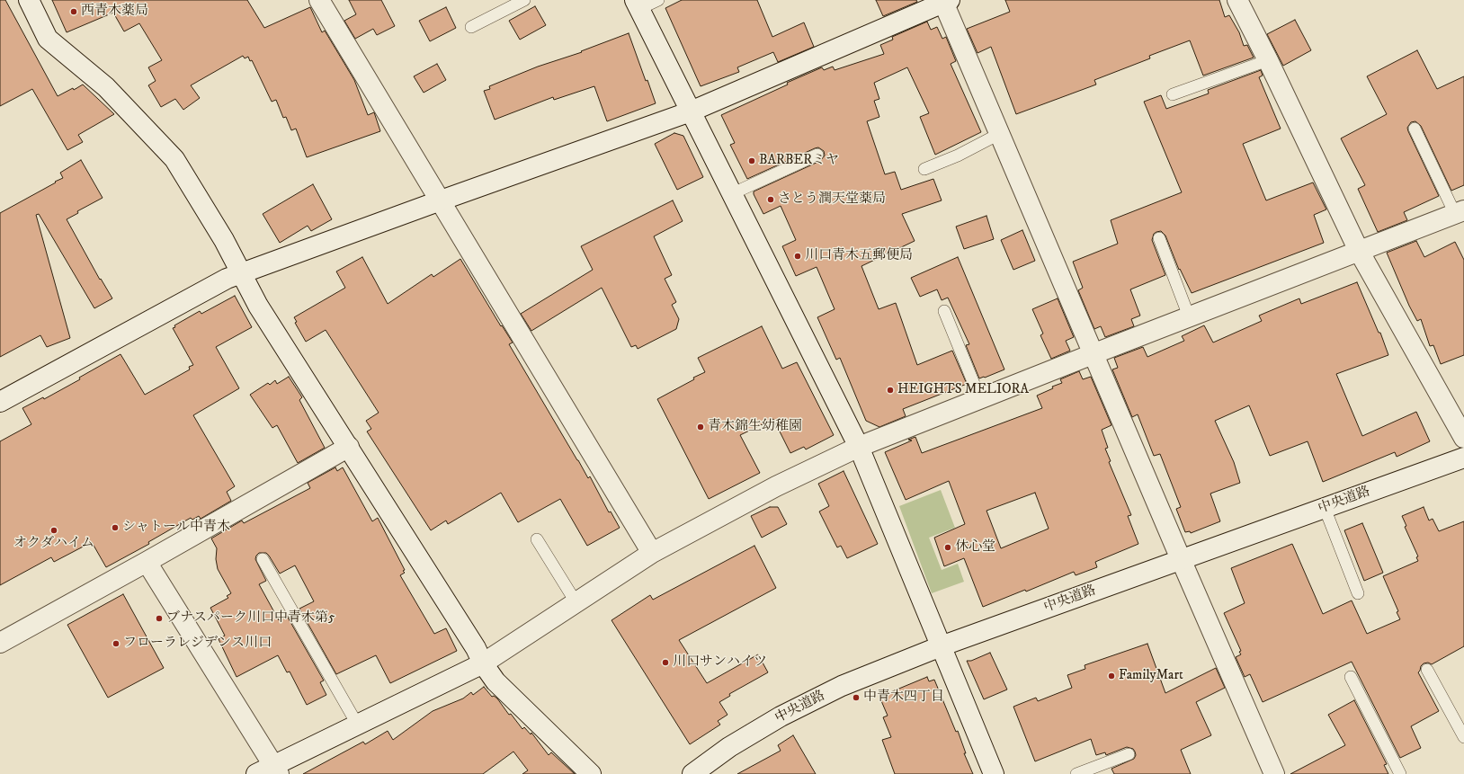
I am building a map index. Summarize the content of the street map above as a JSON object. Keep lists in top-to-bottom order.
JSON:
{
  "streets": {
    "street": ["中央道路"]
  },
  "places": [
    "西青木薬局",
    "BARBERミヤ",
    "さとう潤天堂薬局",
    "川口青木五郵便局",
    "HEIGHTS MELIORA",
    "青木錦生幼稚園",
    "シャトール中青木",
    "オクダハイム",
    "休心堂",
    "ブナスパーク川口中青木第5",
    "フローラレジデンス川口",
    "川口サンハイツ",
    "FamilyMart",
    "中青木四丁目"
  ]
}
